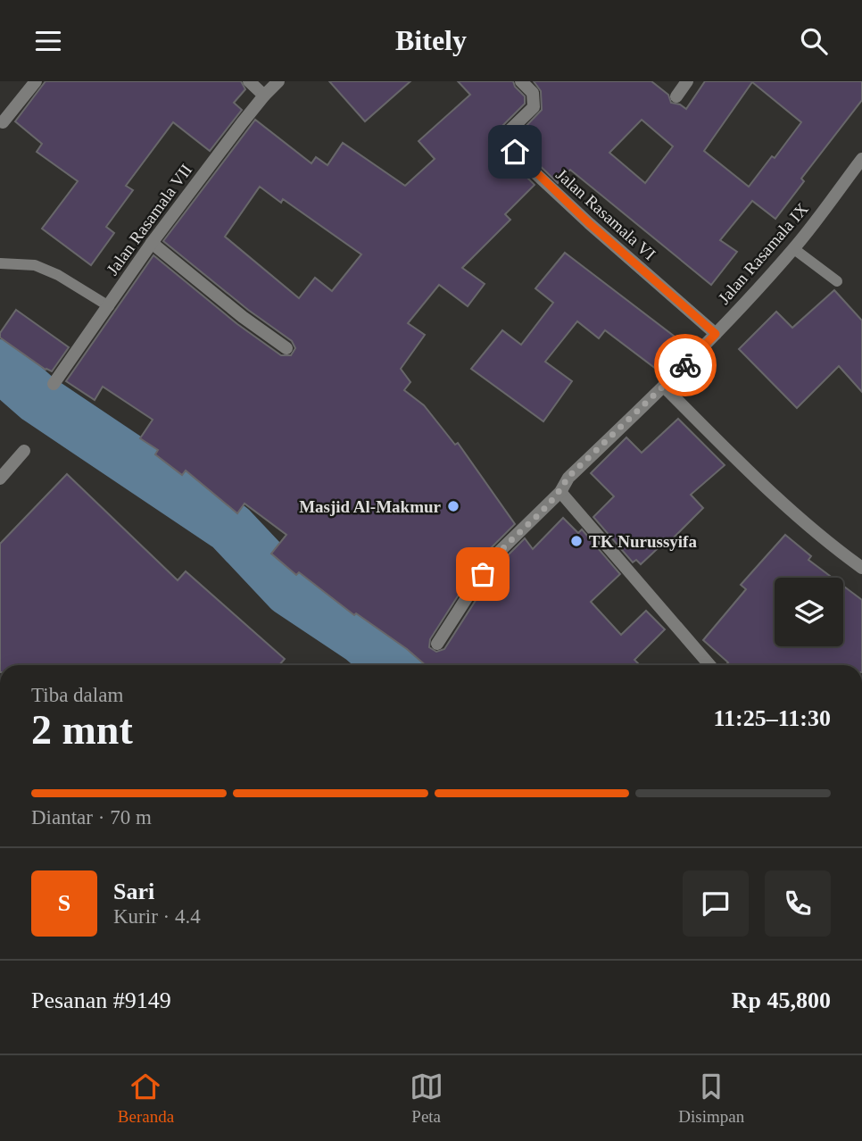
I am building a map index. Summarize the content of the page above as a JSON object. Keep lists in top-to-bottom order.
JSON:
{
  "streets": {
    "street": ["Jalan Rasamala VI", "Jalan Rasamala VII", "Jalan Rasamala IX"]
  },
  "crossings": [
    ["Jalan Rasamala VI", "Jalan Rasamala IX"]
  ],
  "places": ["Masjid Al-Makmur", "TK Nurussyifa"],
  "page": {
    "header": "Bitely",
    "heading": ["2 mnt", "Tiba dalam", "11:25–11:30"],
    "panel": [
      "Sari",
      "Kurir · 4.4",
      "Pesanan #9149",
      "Rp 45,800"
    ],
    "bar": "Diantar · 70 m",
    "round": "S",
    "tabs": ["Beranda", "Peta", "Disimpan"]
  }
}
